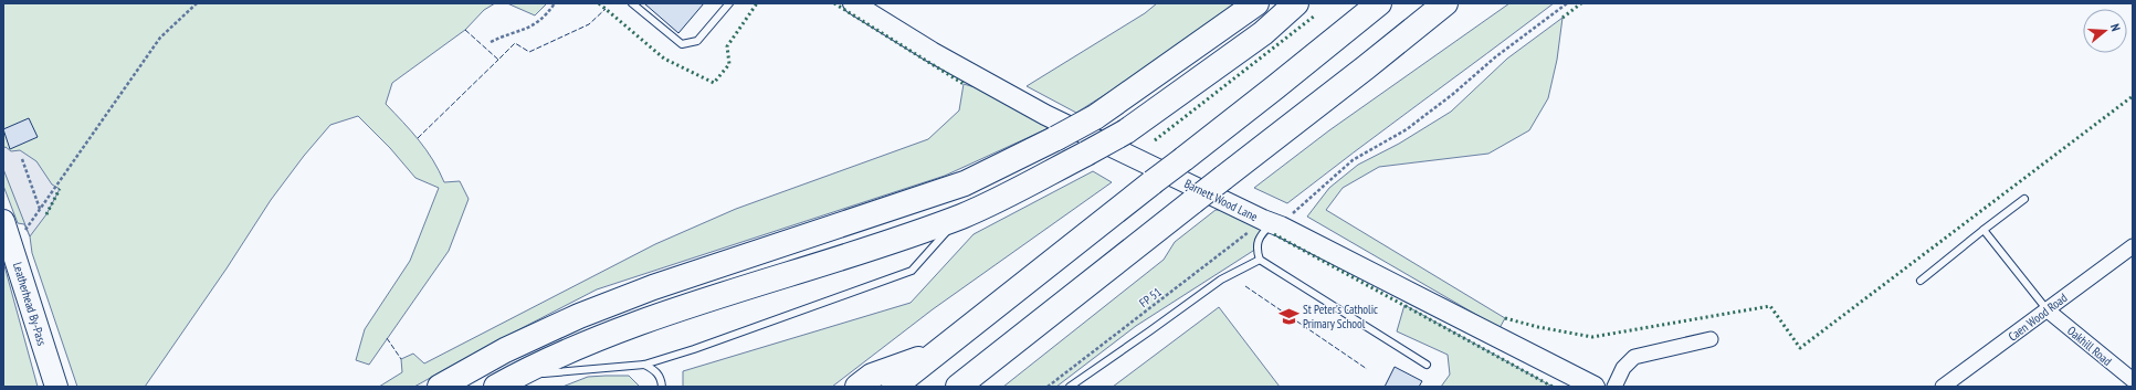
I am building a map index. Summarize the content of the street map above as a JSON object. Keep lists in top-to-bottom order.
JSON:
{
  "streets": {
    "main road": ["Leatherhead By-Pass"],
    "street": ["Barnett Wood Lane", "Caen Wood Road", "Oakhill Road"],
    "path": ["FP 51"]
  },
  "crossings": [
    ["Barnett Wood Lane", "FP 51"],
    ["Caen Wood Road", "Oakhill Road"]
  ],
  "places": {
    "school or university": ["St Peter's Catholic Primary School"]
  },
  "north": "right"
}
